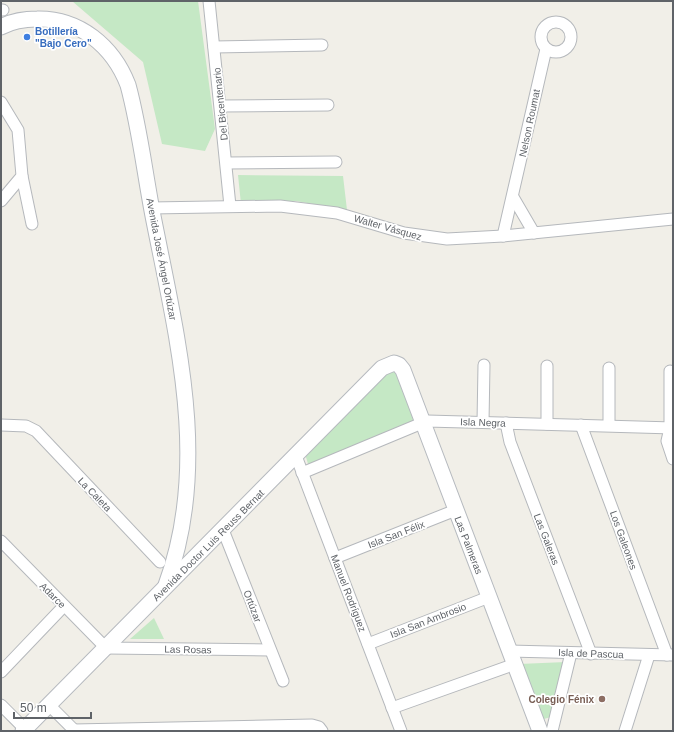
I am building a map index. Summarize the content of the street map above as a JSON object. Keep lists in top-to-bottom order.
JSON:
{
  "streets": {
    "street": [
      "Del Bicentenario",
      "Nelson Roumat",
      "Walter Vásquez",
      "Avenida José Ángel Ortúzar",
      "Isla Negra",
      "La Caleta",
      "Isla San Félix",
      "Las Galeras",
      "Los Galeones",
      "Avenida Doctor Luis Reuss Bernat",
      "Las Palmeras",
      "Manuel Rodríguez",
      "Adarce",
      "Ortúzar",
      "Isla San Ambrosio",
      "Las Rosas",
      "Isla de Pascua"
    ]
  },
  "crossings": [
    ["Del Bicentenario", "Walter Vásquez"],
    ["Nelson Roumat", "Walter Vásquez"],
    ["Walter Vásquez", "Avenida José Ángel Ortúzar"],
    ["Avenida José Ángel Ortúzar", "Avenida Doctor Luis Reuss Bernat"],
    ["Isla Negra", "Las Galeras"],
    ["Isla Negra", "Los Galeones"],
    ["Isla Negra", "Las Palmeras"],
    ["Isla Negra", "Manuel Rodríguez"],
    ["Isla San Félix", "Las Palmeras"],
    ["Isla San Félix", "Manuel Rodríguez"],
    ["Las Galeras", "Isla de Pascua"],
    ["Los Galeones", "Isla de Pascua"],
    ["Avenida Doctor Luis Reuss Bernat", "Las Palmeras"],
    ["Avenida Doctor Luis Reuss Bernat", "Manuel Rodríguez"],
    ["Avenida Doctor Luis Reuss Bernat", "Adarce"],
    ["Avenida Doctor Luis Reuss Bernat", "Ortúzar"],
    ["Avenida Doctor Luis Reuss Bernat", "Las Rosas"],
    ["Las Palmeras", "Isla San Ambrosio"],
    ["Las Palmeras", "Isla de Pascua"],
    ["Manuel Rodríguez", "Isla San Ambrosio"],
    ["Manuel Rodríguez", "Isla de Pascua"],
    ["Adarce", "Las Rosas"],
    ["Ortúzar", "Las Rosas"]
  ],
  "places": ["Botillería \"Bajo Cero\"", "Colegio Fénix"],
  "scale_bar": "50 m"
}
